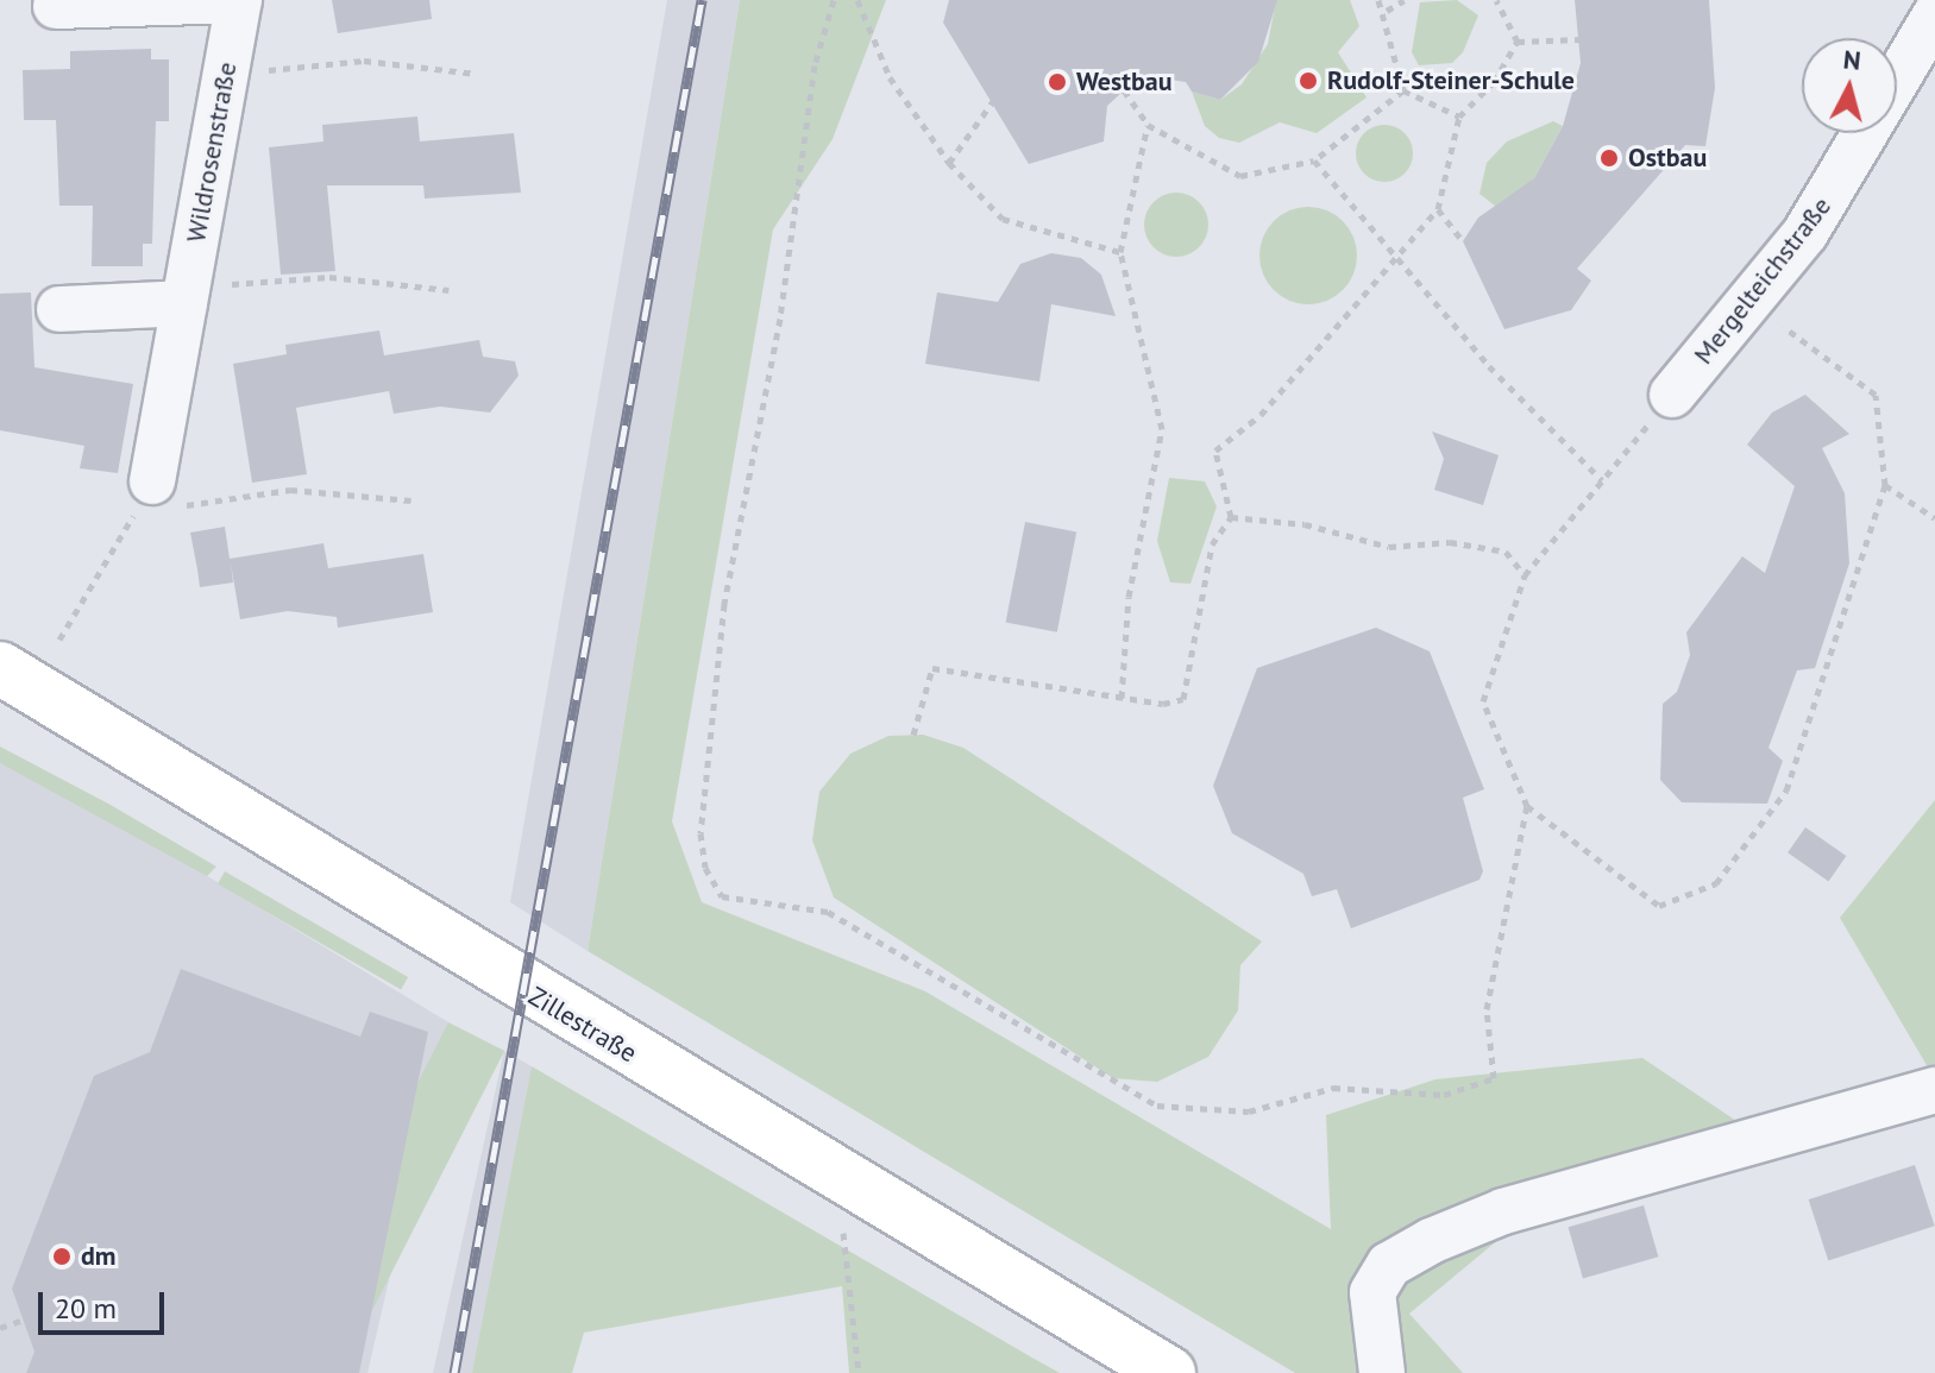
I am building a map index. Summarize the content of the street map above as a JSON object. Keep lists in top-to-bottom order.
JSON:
{
  "streets": {
    "main road": ["Zillestraße"],
    "street": ["Wildrosenstraße", "Mergelteichstraße"]
  },
  "places": [
    "Rudolf-Steiner-Schule",
    "Westbau",
    "Ostbau",
    "dm"
  ],
  "scale_bar": "20 m",
  "north": "top"
}
